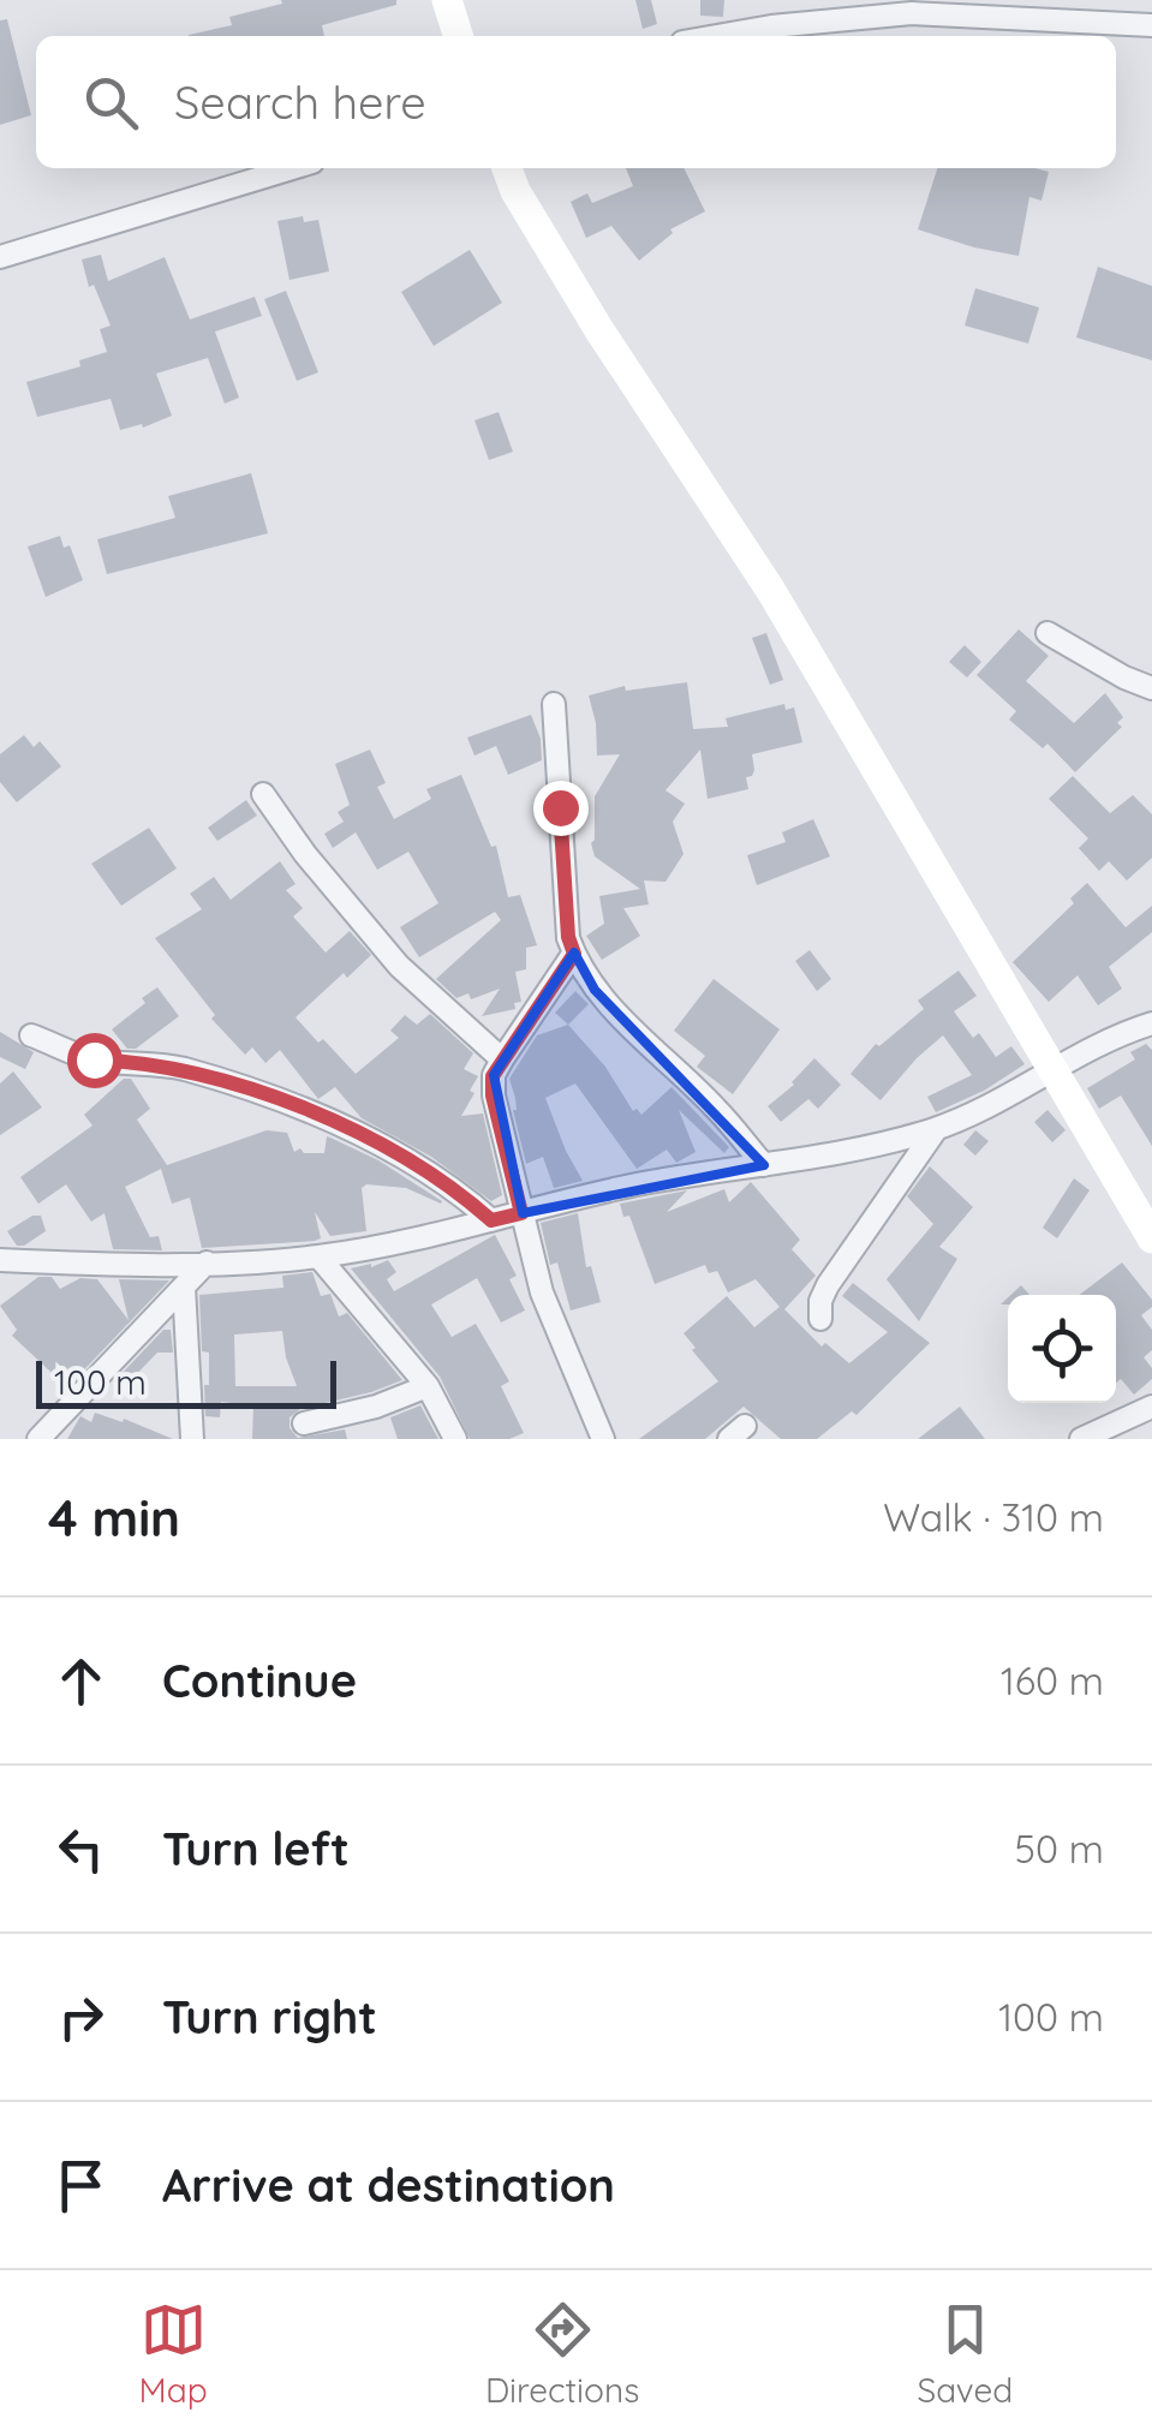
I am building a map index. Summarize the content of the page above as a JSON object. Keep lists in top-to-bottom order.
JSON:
{
  "scale_bar": "100 m",
  "page": {
    "search": "Search here",
    "scale": "100 m",
    "heading": ["4 min", "Walk · 310 m"],
    "list": [
      ["Continue", "160 m"],
      ["Turn left", "50 m"],
      ["Turn right", "100 m"],
      "Arrive at destination"
    ],
    "nav": ["Map", "Directions", "Saved"]
  }
}
